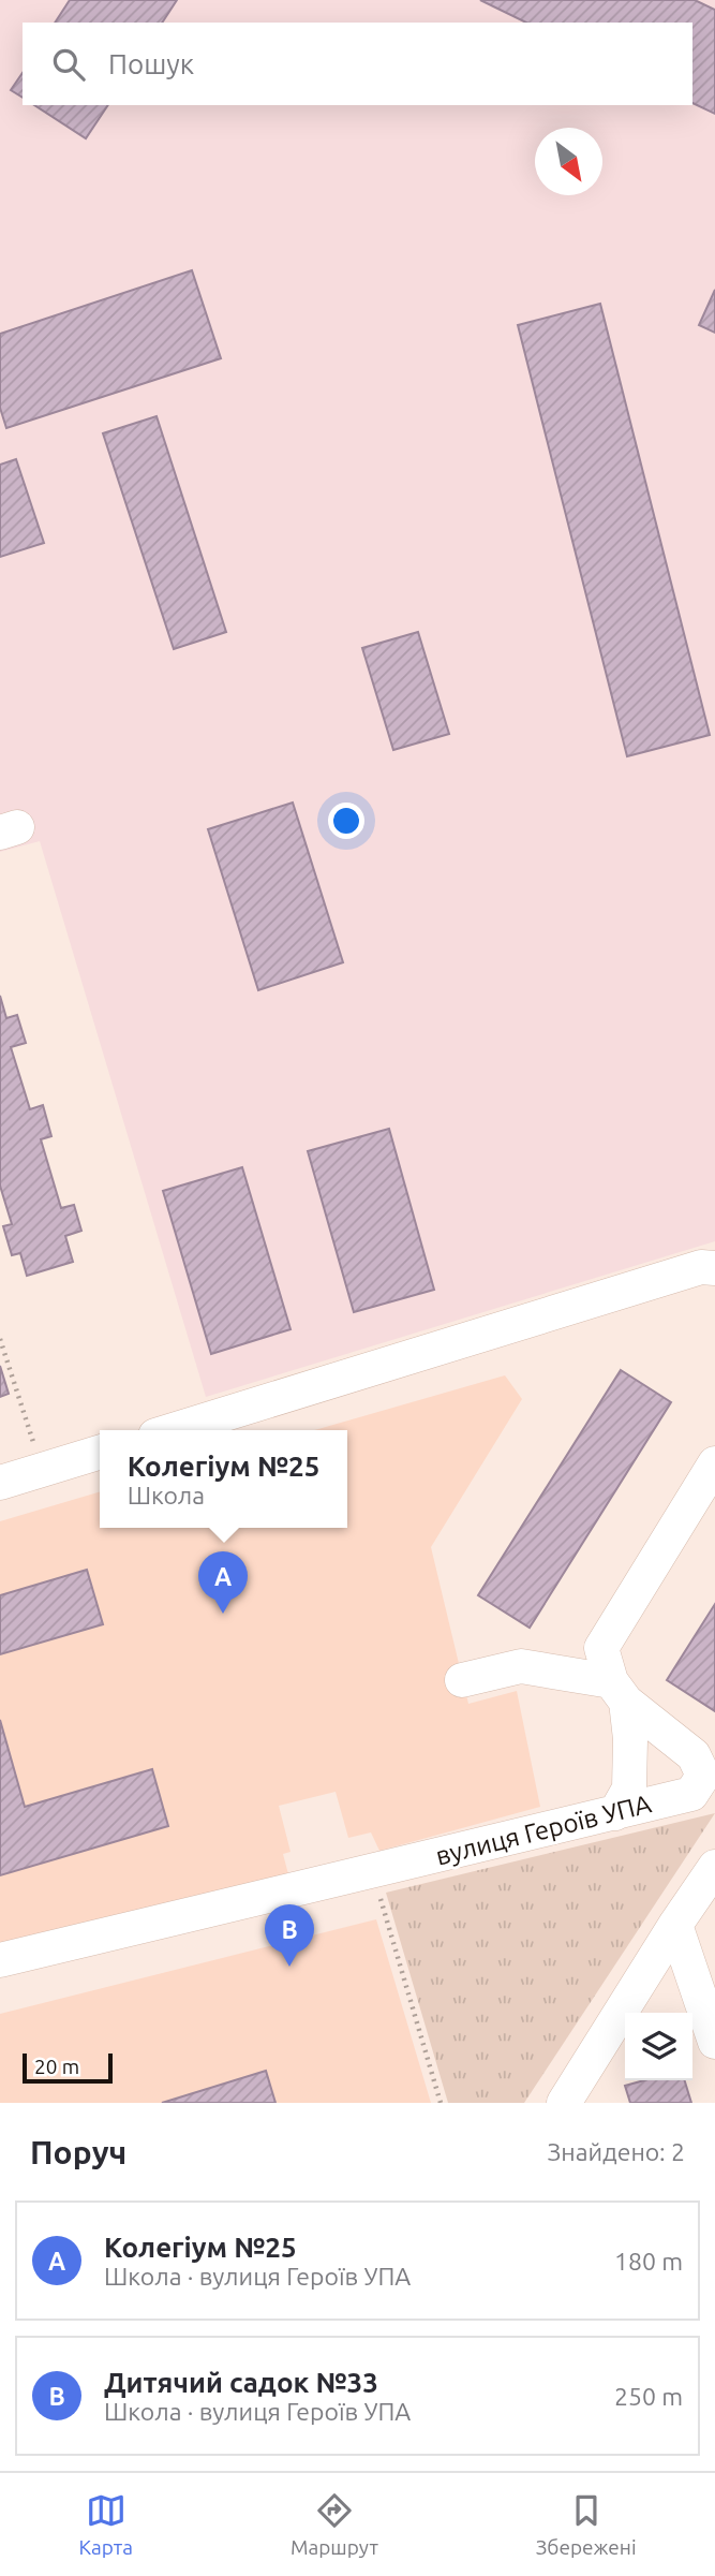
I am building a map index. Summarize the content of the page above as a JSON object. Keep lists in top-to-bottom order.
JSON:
{
  "streets": {
    "street": ["вулиця Героїв УПА"]
  },
  "scale_bar": "20 m",
  "north": "bottom right",
  "page": {
    "search": "Пошук",
    "popup": ["Колегіум №25", "Школа"],
    "pins": ["A", "B"],
    "scale": "20 m",
    "heading": ["Поруч", "Знайдено: 2"],
    "list": [
      {
        "mark": "A",
        "name": "Колегіум №25",
        "note": "Школа · вулиця Героїв УПА",
        "value": "180 m"
      },
      {
        "mark": "B",
        "name": "Дитячий садок №33",
        "note": "Школа · вулиця Героїв УПА",
        "value": "250 m"
      }
    ],
    "nav": ["Карта", "Маршрут", "Збережені"]
  }
}
